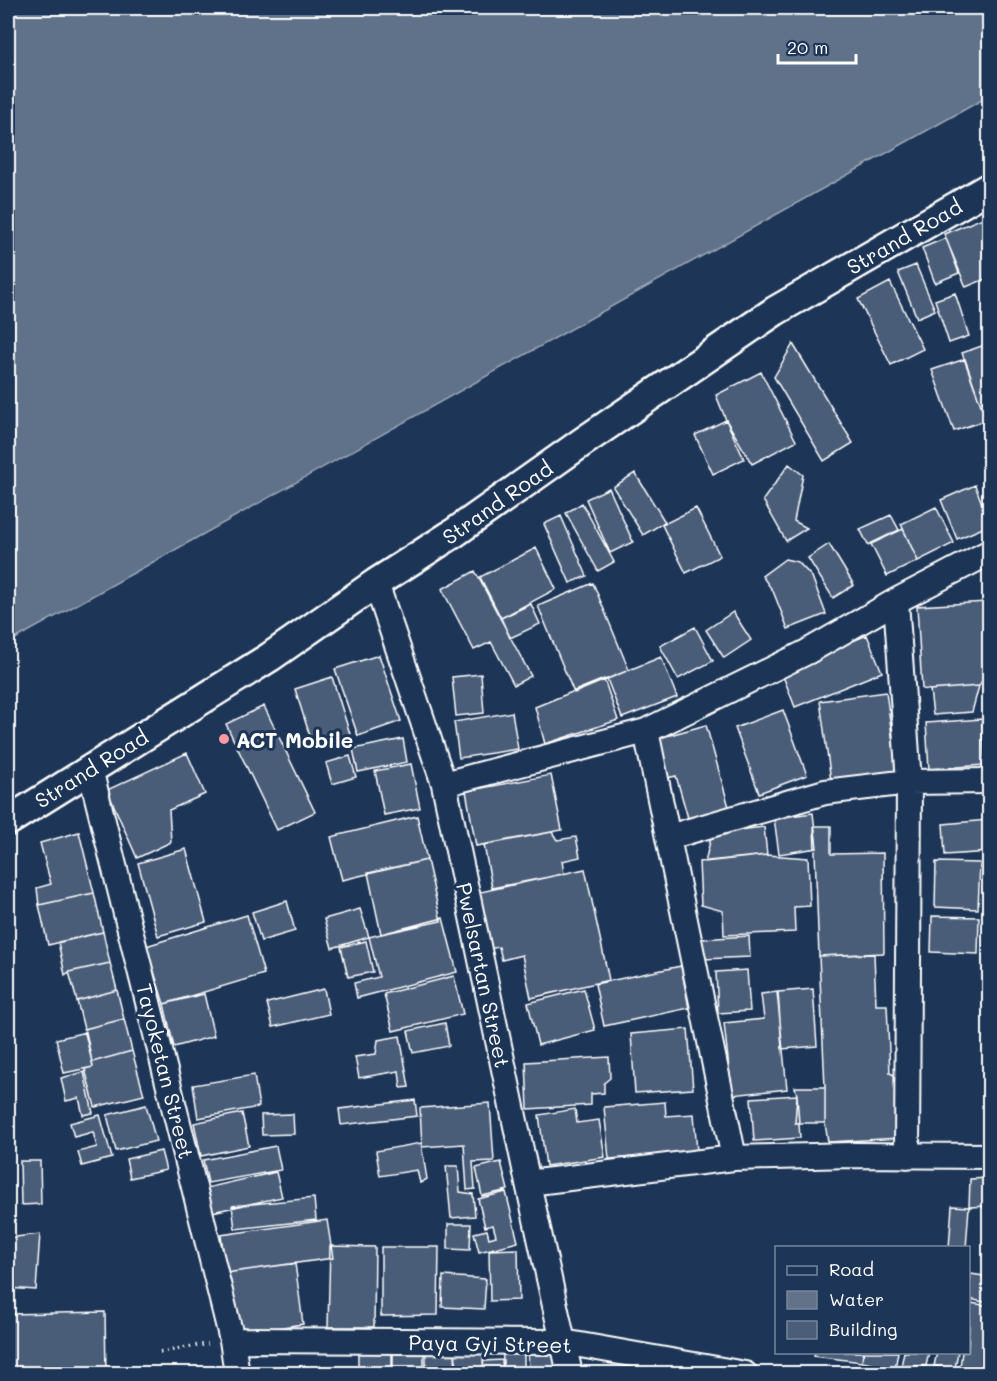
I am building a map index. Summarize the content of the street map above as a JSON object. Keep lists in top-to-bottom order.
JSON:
{
  "streets": {
    "street": [
      "Strand Road",
      "Pwelsartan Street",
      "Tayoketan Street",
      "Paya Gyi Street"
    ]
  },
  "crossings": [
    ["Strand Road", "Pwelsartan Street"],
    ["Strand Road", "Tayoketan Street"],
    ["Pwelsartan Street", "Paya Gyi Street"],
    ["Tayoketan Street", "Paya Gyi Street"]
  ],
  "places": ["ACT Mobile"],
  "legend": ["Road", "Water", "Building"],
  "scale_bar": "20 m"
}
